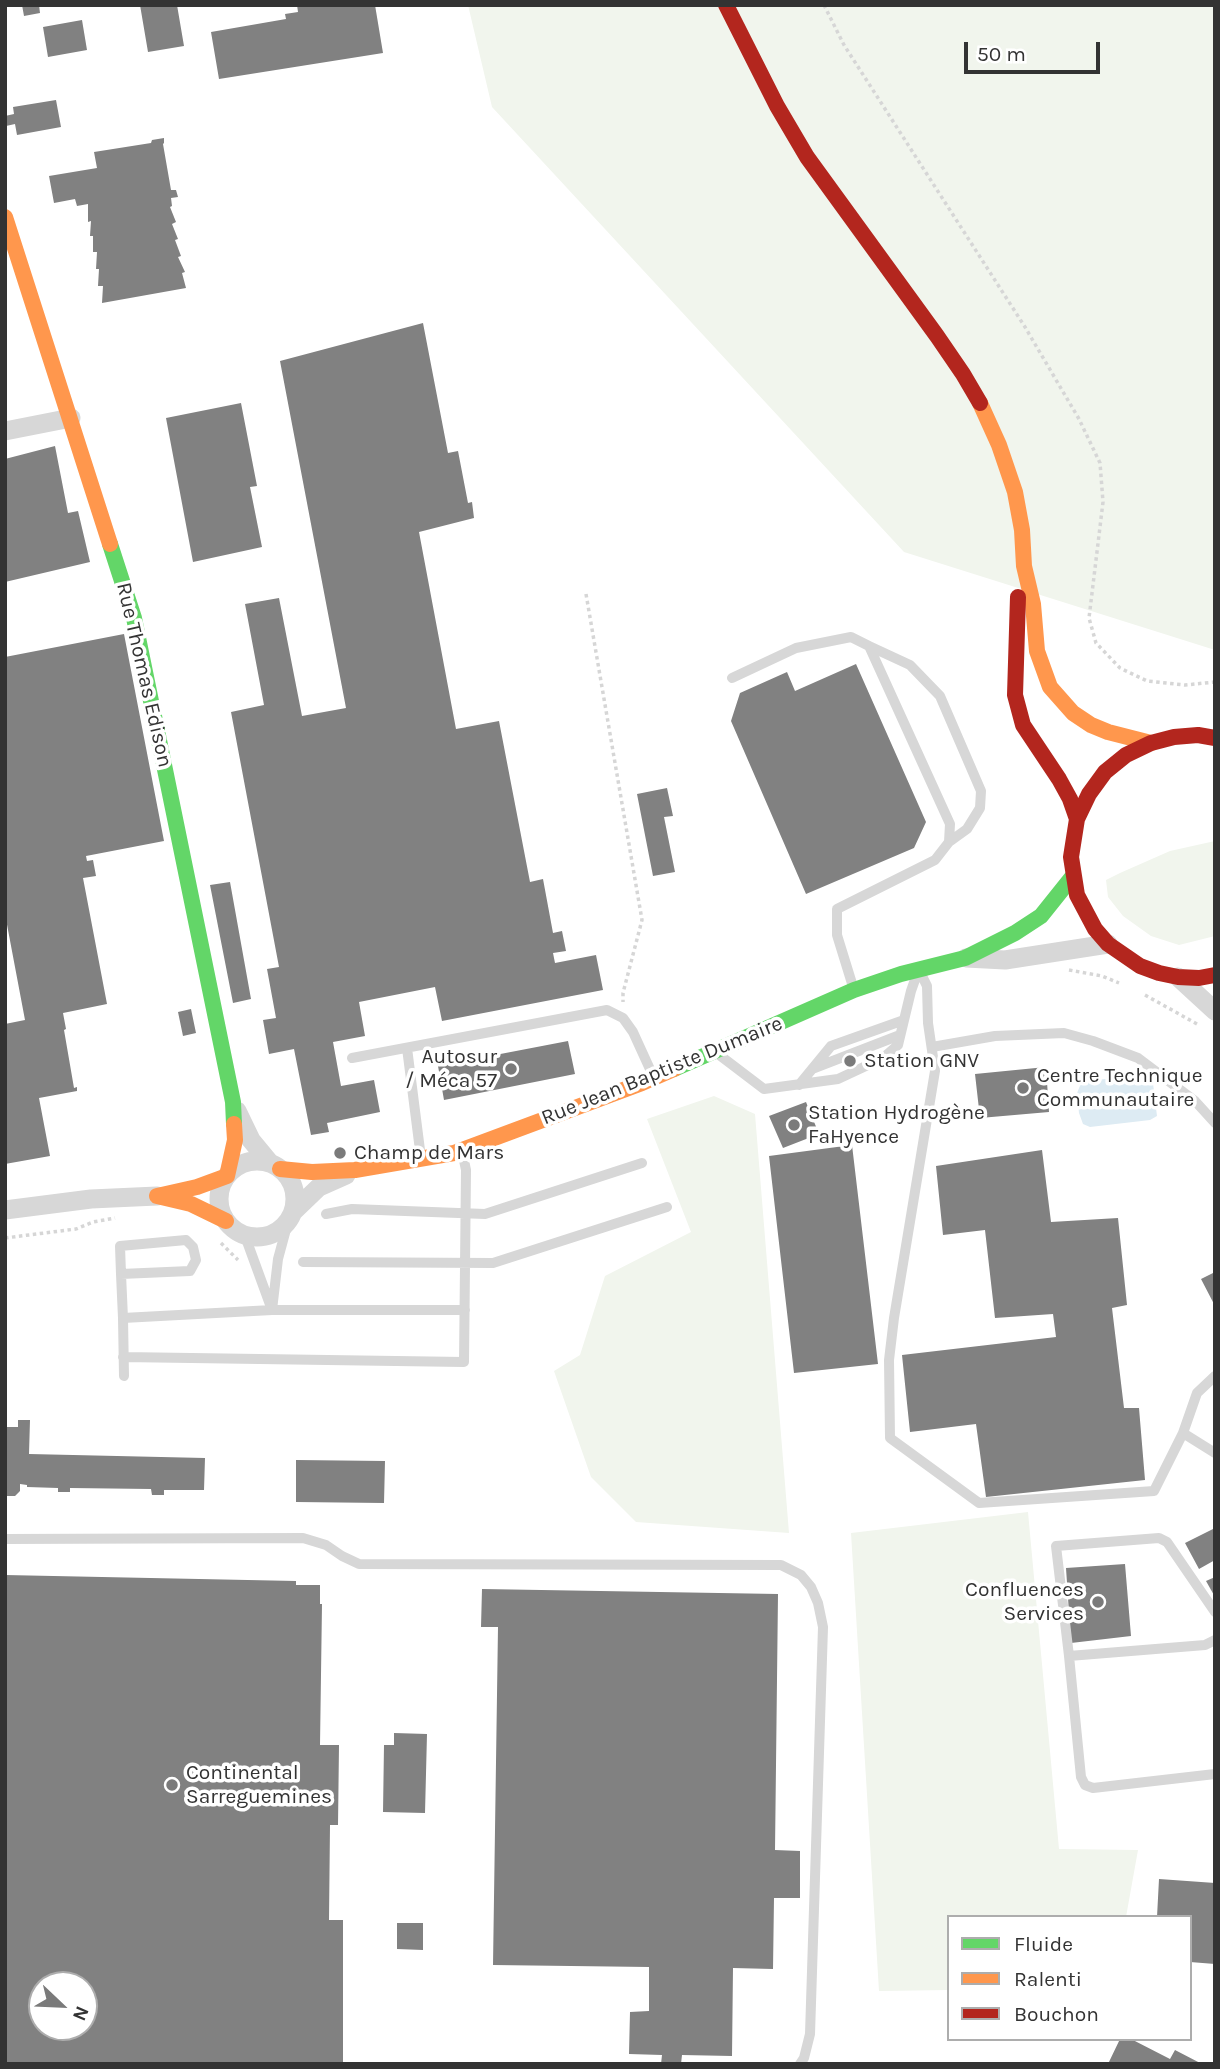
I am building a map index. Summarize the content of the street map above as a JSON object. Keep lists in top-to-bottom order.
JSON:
{
  "streets": {
    "street": ["Rue Thomas Edison", "Rue Jean Baptiste Dumaire"]
  },
  "crossings": [
    ["Rue Thomas Edison", "Rue Jean Baptiste Dumaire"]
  ],
  "places": [
    "Station GNV",
    "Autosur / Méca 57",
    "Centre Technique Communautaire",
    "Station Hydrogène FaHyence",
    "Champ de Mars",
    "Confluences Services",
    "Continental Sarreguemines"
  ],
  "legend": ["Fluide", "Ralenti", "Bouchon"],
  "scale_bar": "50 m",
  "north": "bottom right"
}
